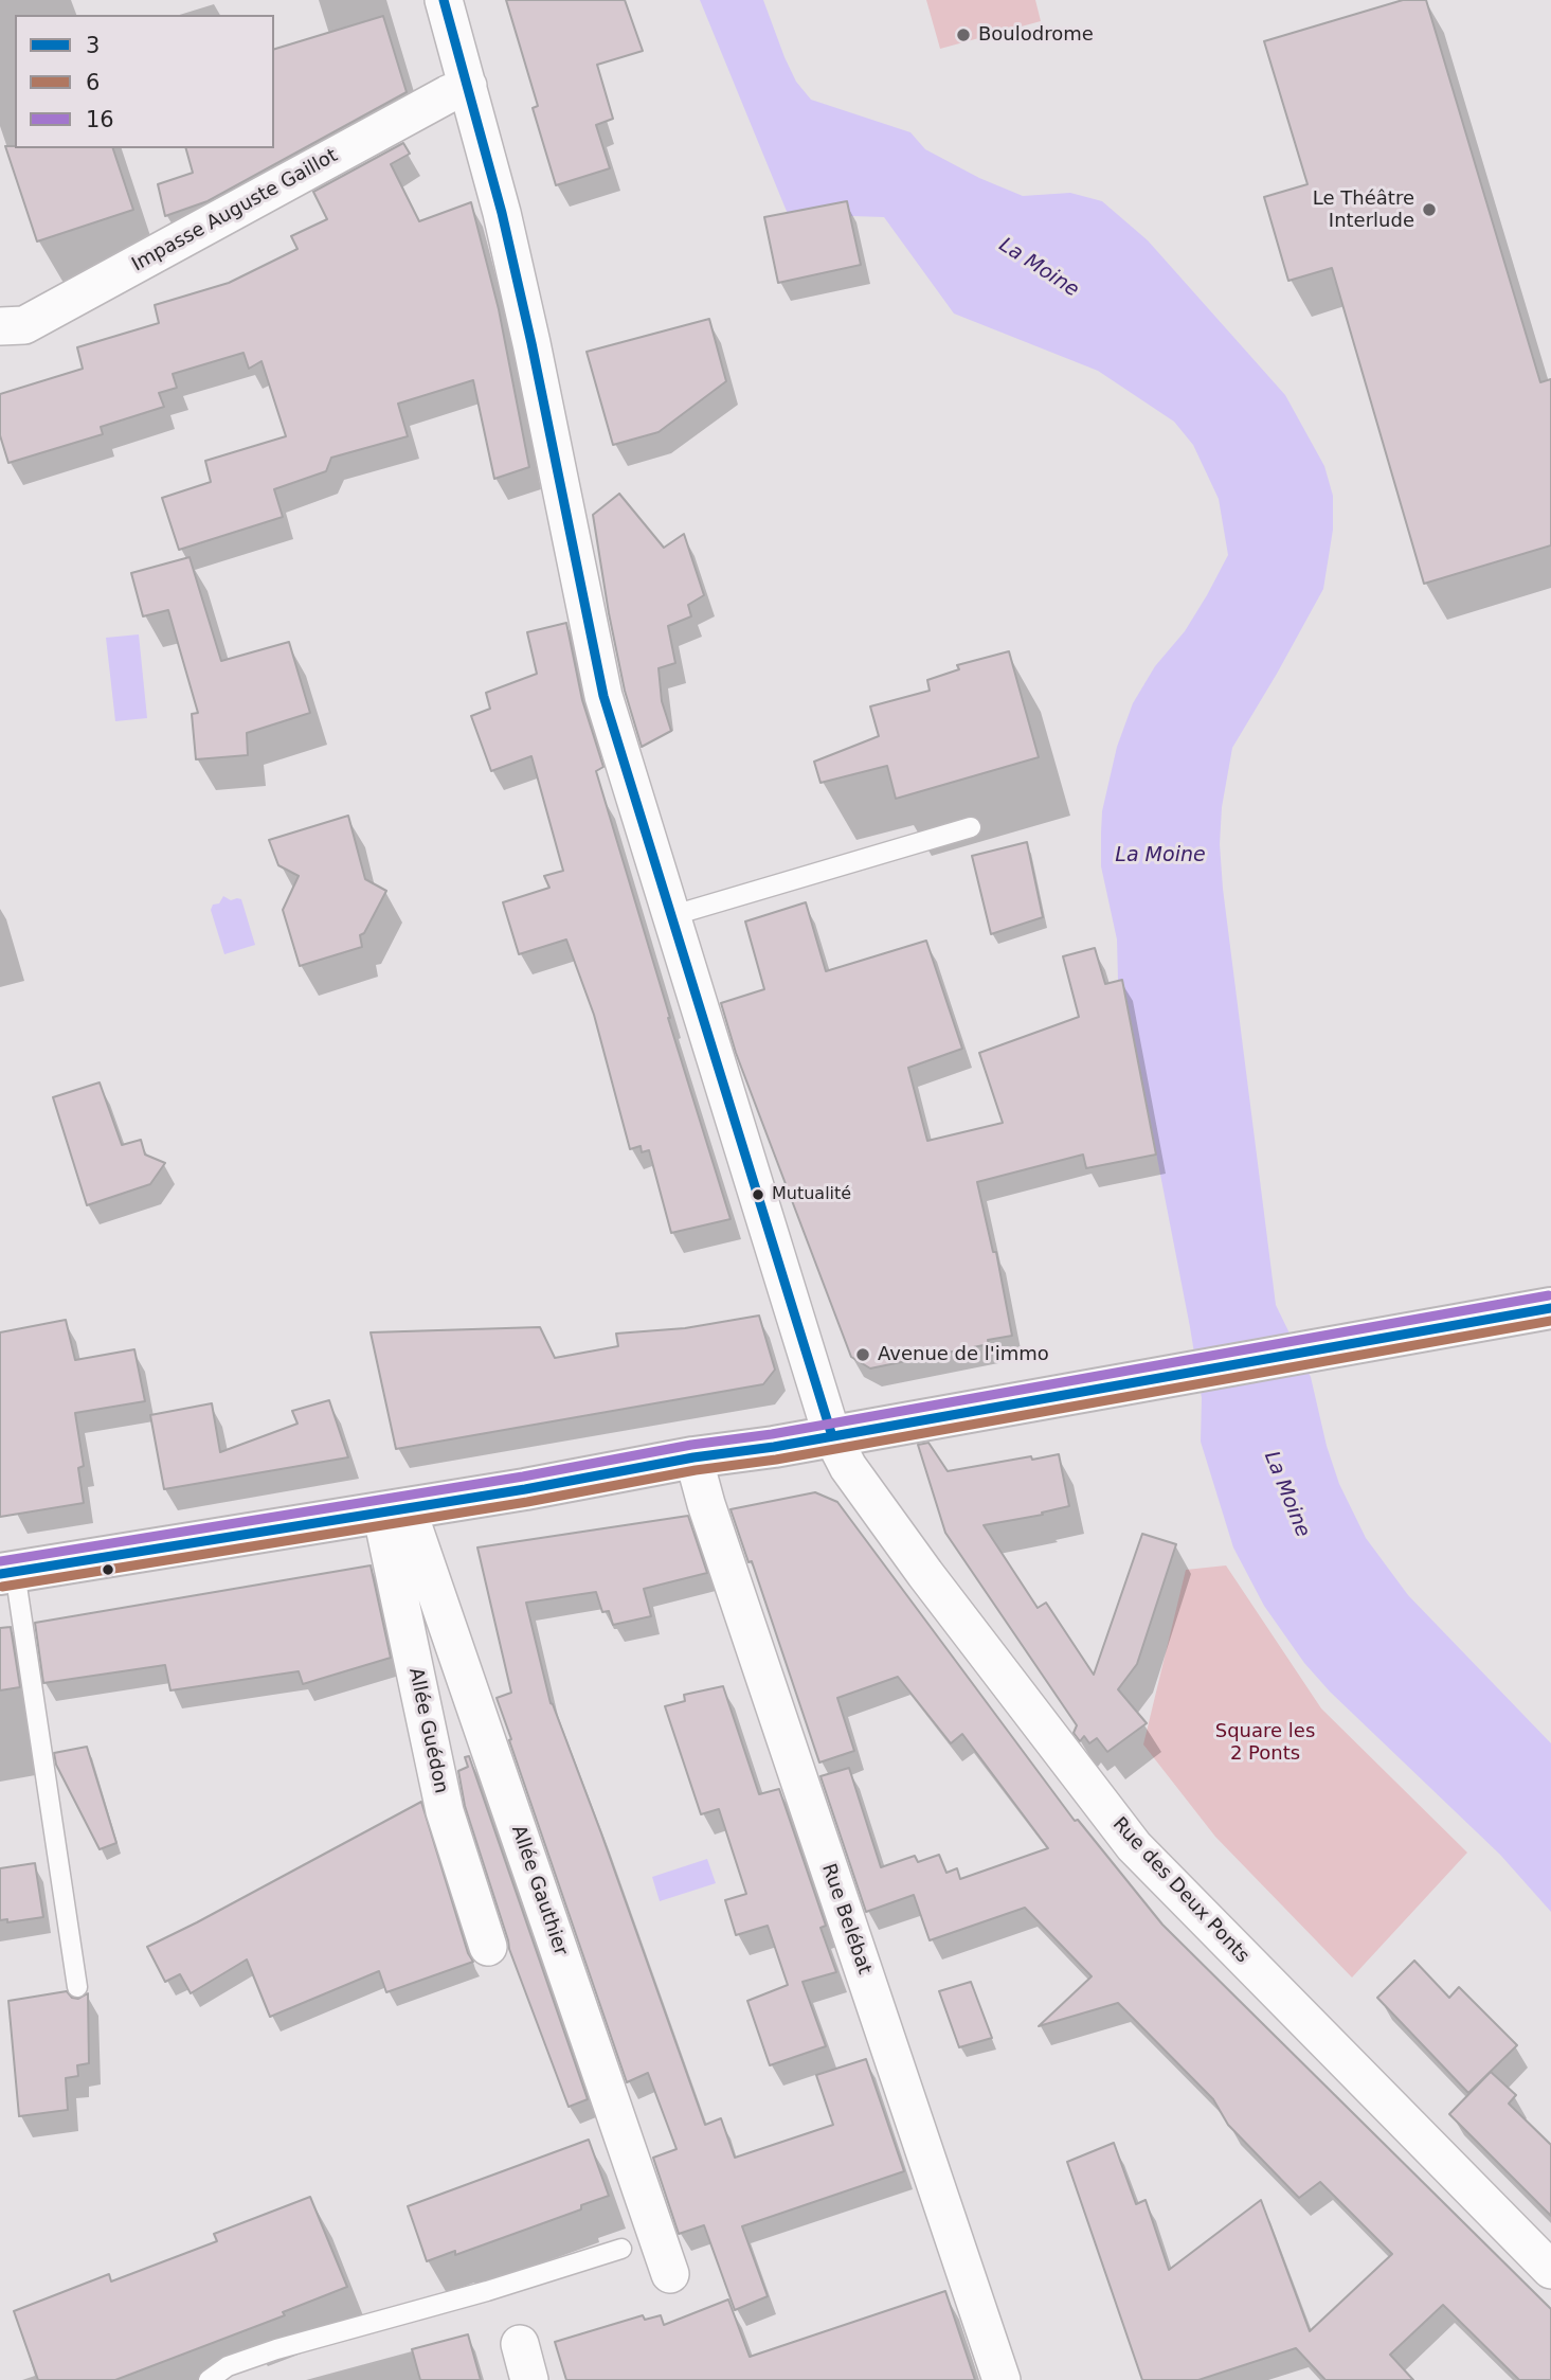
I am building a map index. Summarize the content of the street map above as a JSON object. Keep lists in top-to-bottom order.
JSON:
{
  "streets": {
    "street": [
      "Impasse Auguste Gaillot",
      "Allée Guédon",
      "Allée Gauthier",
      "Rue des Deux Ponts",
      "Rue Belébat"
    ]
  },
  "crossings": [
    ["Impasse Auguste Gaillot", "Rue des Deux Ponts"],
    ["Allée Guédon", "Allée Gauthier"]
  ],
  "water": ["La Moine"],
  "parks": ["Square les 2 Ponts"],
  "places": [
    "Boulodrome",
    "Le Théâtre Interlude",
    "Mutualité",
    "Avenue de l'immo"
  ],
  "lines": ["transit line 3", "transit line 16", "transit line 6"],
  "legend": ["3", "6", "16"]
}
